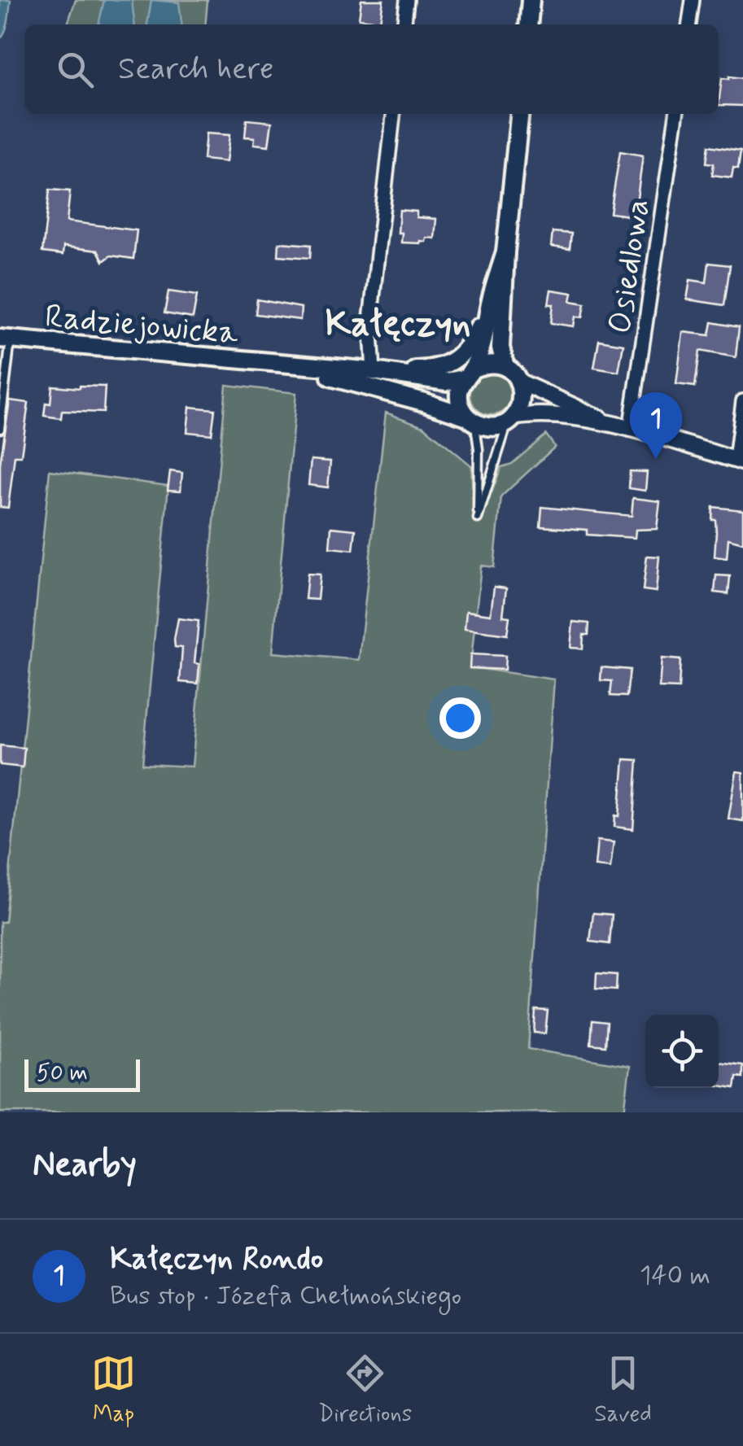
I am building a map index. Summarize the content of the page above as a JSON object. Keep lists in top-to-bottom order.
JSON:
{
  "streets": {
    "main road": ["Radziejowicka"],
    "street": ["Osiedlowa"]
  },
  "districts": ["Kałęczyn"],
  "scale_bar": "50 m",
  "page": {
    "search": "Search here",
    "pins": "1",
    "scale": "50 m",
    "heading": "Nearby",
    "list": [
      {
        "mark": "1",
        "name": "Kałęczyn Rondo",
        "note": "Bus stop · Józefa Chełmońskiego",
        "value": "140 m"
      }
    ],
    "nav": ["Map", "Directions", "Saved"]
  }
}
